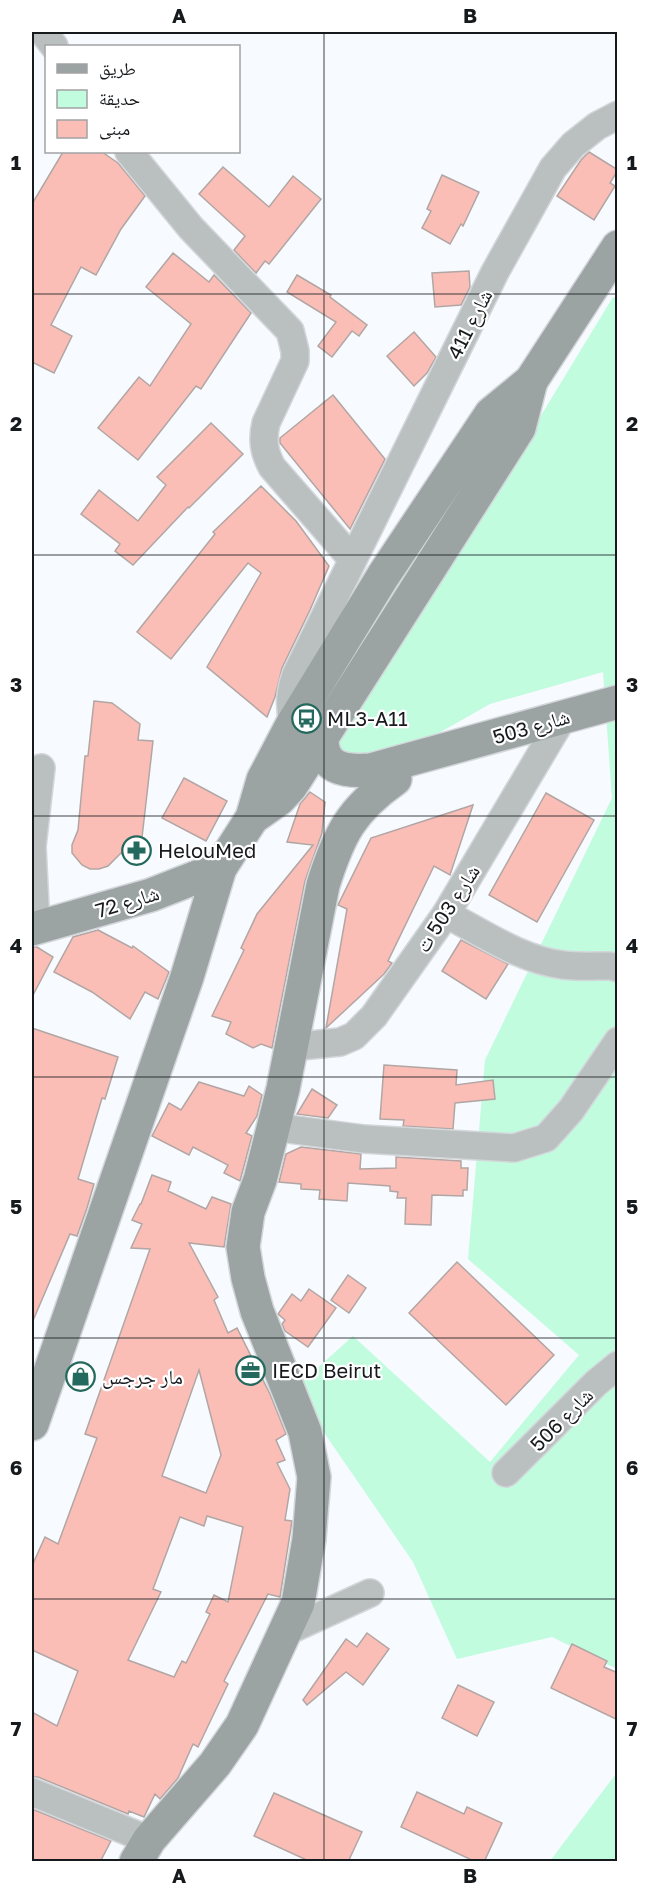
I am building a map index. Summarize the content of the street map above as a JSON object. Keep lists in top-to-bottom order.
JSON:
{
  "streets": {
    "main road": ["شارع 503", "شارع 72"],
    "street": ["شارع 411", "شارع 503 ت", "شارع 506"]
  },
  "crossings": [
    ["شارع 503", "شارع 503 ت"]
  ],
  "places": {
    "bus stop": ["ML3-A11"],
    "pharmacy": ["HelouMed"],
    "office": ["IECD Beirut"],
    "shop": ["مار جرجس"]
  },
  "legend": ["طريق", "حديقة", "مبنى"],
  "grid": {
    "columns": ["A", "B"],
    "rows": [
      "1",
      "2",
      "3",
      "4",
      "5",
      "6",
      "7"
    ]
  }
}
